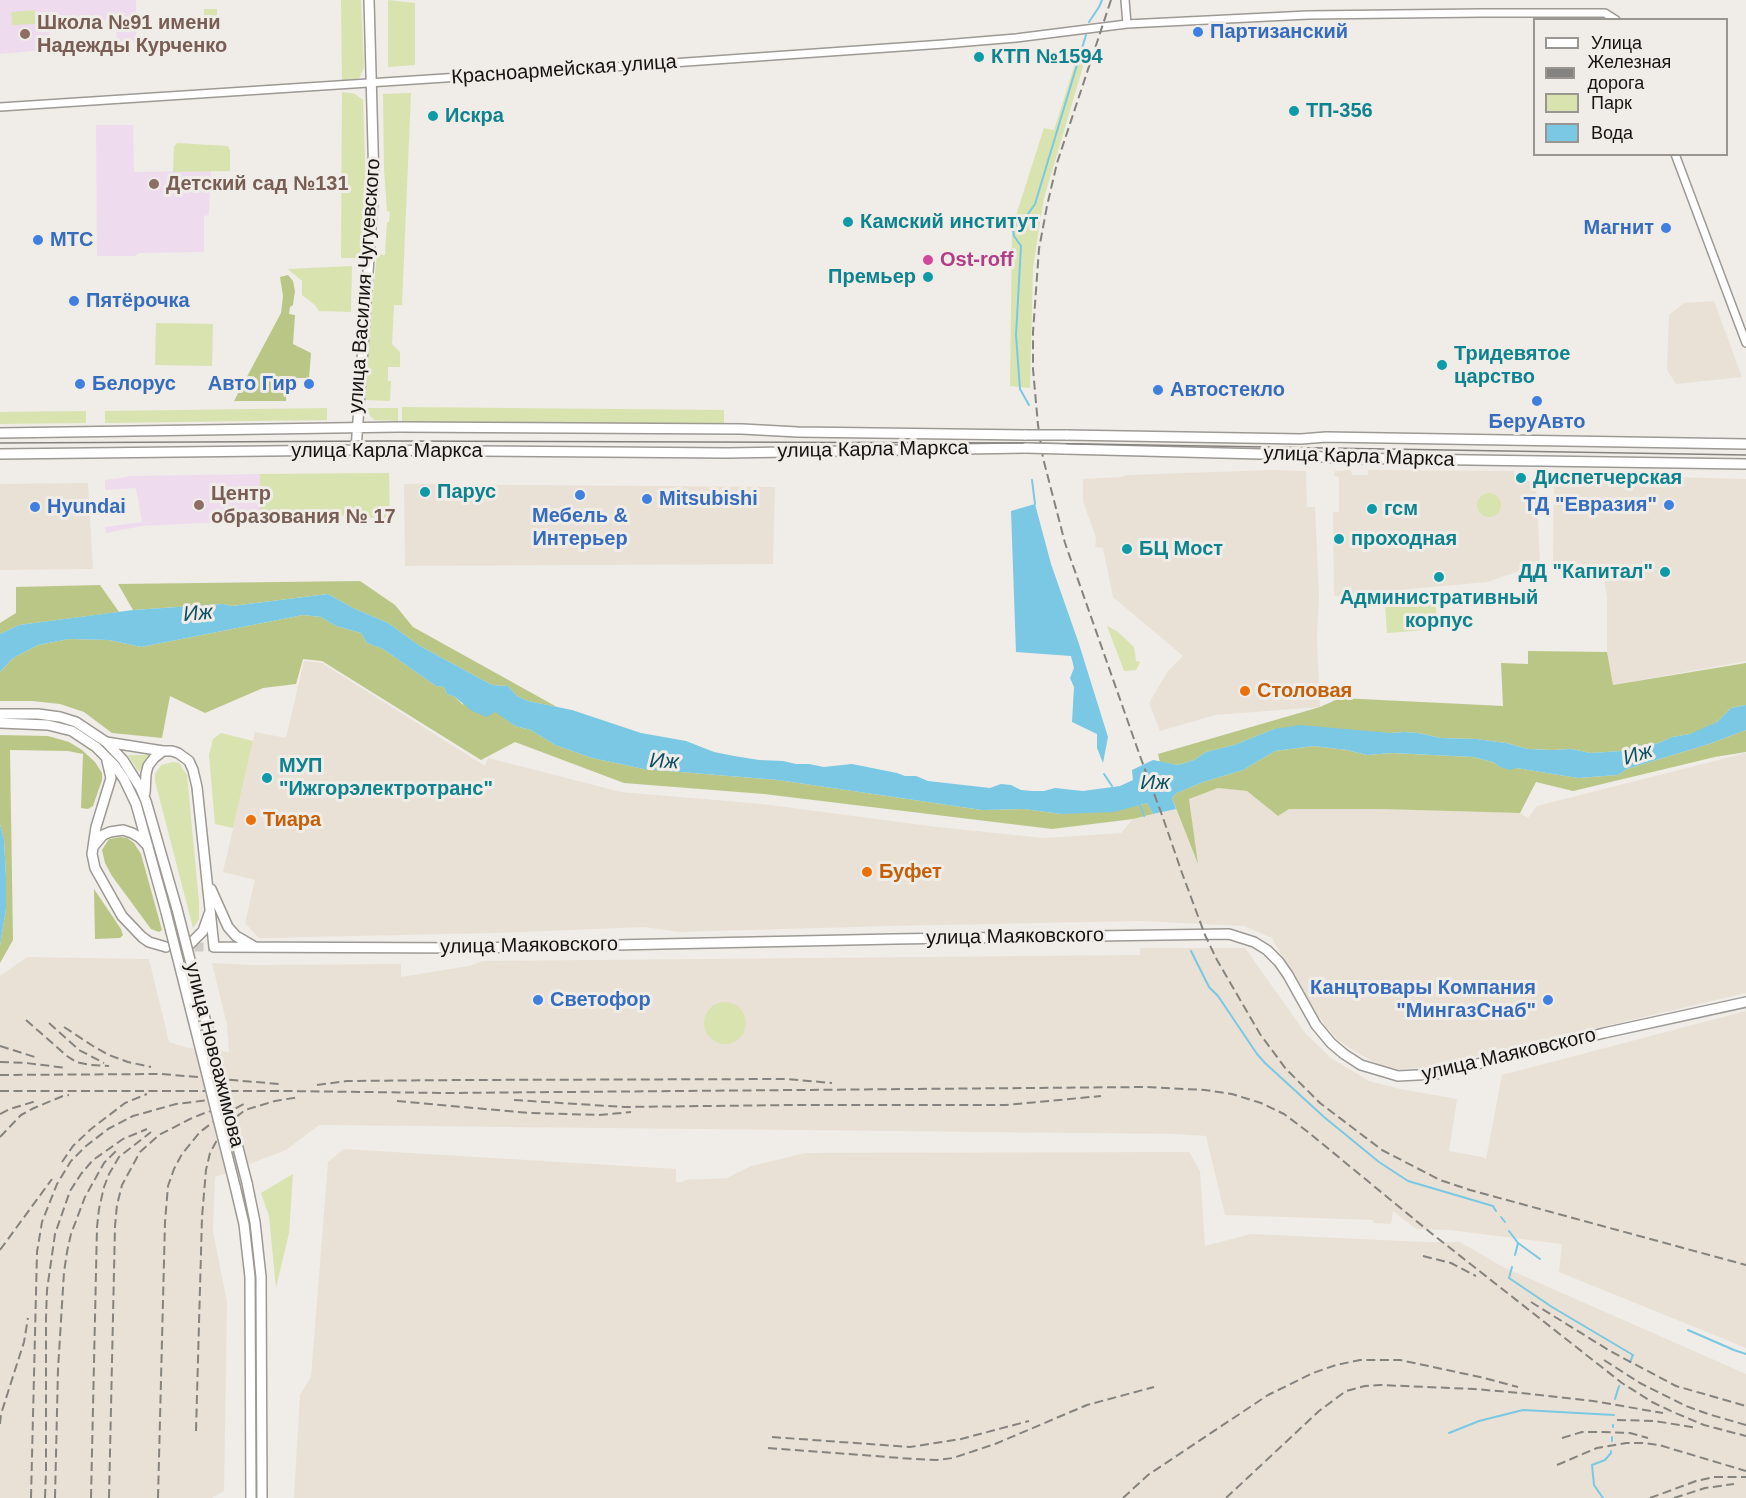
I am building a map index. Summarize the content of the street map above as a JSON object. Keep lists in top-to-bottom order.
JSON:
{
  "streets": {
    "main road": [
      "улица Василия Чугуевского",
      "улица Карла Маркса",
      "улица Маяковского",
      "улица Новоажимова"
    ],
    "street": ["Красноармейская улица"]
  },
  "crossings": [
    ["Красноармейская улица", "улица Василия Чугуевского"],
    ["улица Василия Чугуевского", "улица Карла Маркса"]
  ],
  "water": ["Иж"],
  "places": [
    "Партизанский",
    "Школа №91 имени Надежды Курченко",
    "КТП №1594",
    "ТП-356",
    "Искра",
    "Детский сад №131",
    "Камский институт",
    "Магнит",
    "МТС",
    "Ost-roff",
    "Премьер",
    "Пятёрочка",
    "Тридевятое царство",
    "Белорус",
    "Авто Гир",
    "Автостекло",
    "БеруАвто",
    "Диспетчерская",
    "Парус",
    "Мебель & Интерьер",
    "Mitsubishi",
    "Центр образования № 17",
    "ТД \"Евразия\"",
    "Hyundai",
    "гсм",
    "проходная",
    "БЦ Мост",
    "ДД \"Капитал\"",
    "Административный корпус",
    "Столовая",
    "МУП \"Ижгорэлектротранс\"",
    "Тиара",
    "Буфет",
    "Светофор",
    "Канцтовары Компания \"МингазСнаб\""
  ],
  "legend": [
    "Улица",
    "Железная дорога",
    "Парк",
    "Вода"
  ]
}
